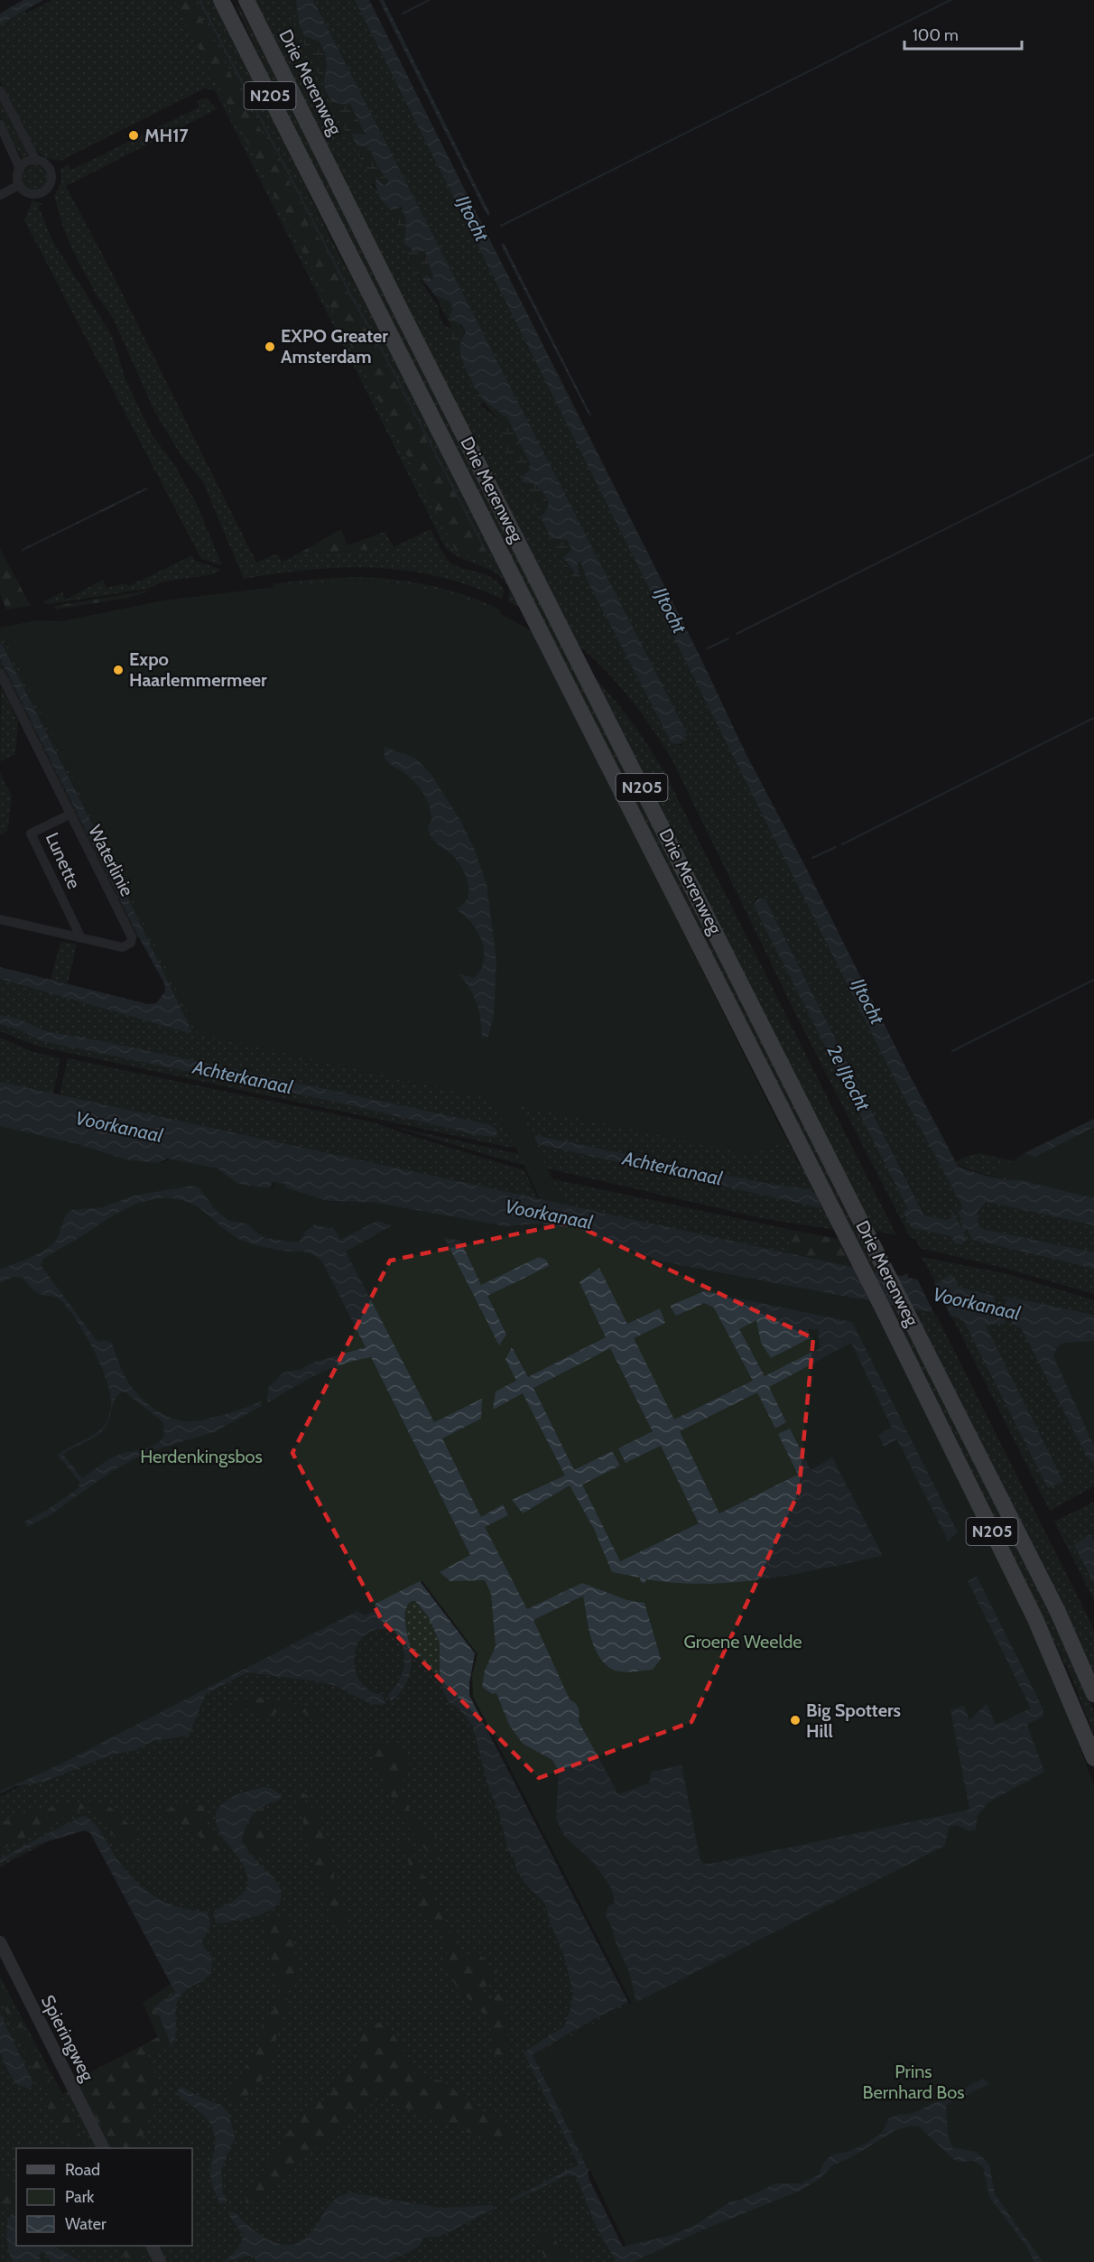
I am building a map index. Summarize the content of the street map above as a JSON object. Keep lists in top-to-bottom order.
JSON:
{
  "streets": {
    "highway": ["Drie Merenweg", "N205"],
    "street": ["Lunette", "Waterlinie", "Spieringweg"]
  },
  "crossings": [
    ["Lunette", "Waterlinie"]
  ],
  "water": [
    "IJtocht",
    "Achterkanaal",
    "2e IJtocht",
    "Voorkanaal"
  ],
  "parks": ["Herdenkingsbos", "Groene Weelde", "Prins Bernhard Bos"],
  "places": [
    "MH17",
    "EXPO Greater Amsterdam",
    "Expo Haarlemmermeer",
    "Big Spotters Hill"
  ],
  "legend": ["Road", "Park", "Water"],
  "scale_bar": "100 m"
}
